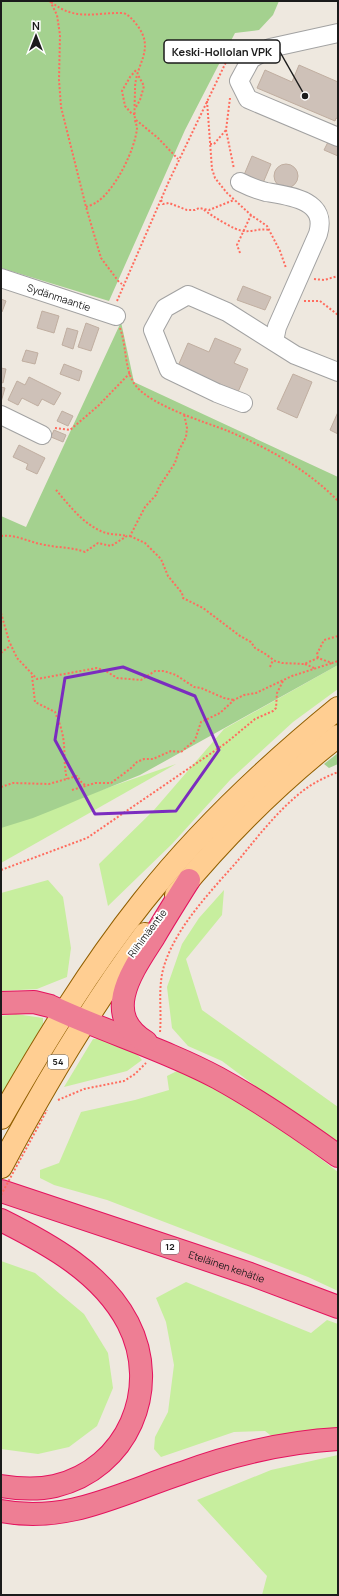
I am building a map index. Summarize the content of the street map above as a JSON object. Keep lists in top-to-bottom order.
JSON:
{
  "streets": {
    "highway": ["12", "Eteläinen kehätie"],
    "main road": ["Riihimäentie", "54"],
    "street": ["Sydänmaantie"]
  },
  "places": ["Keski-Hollolan VPK"],
  "north": "top"
}
